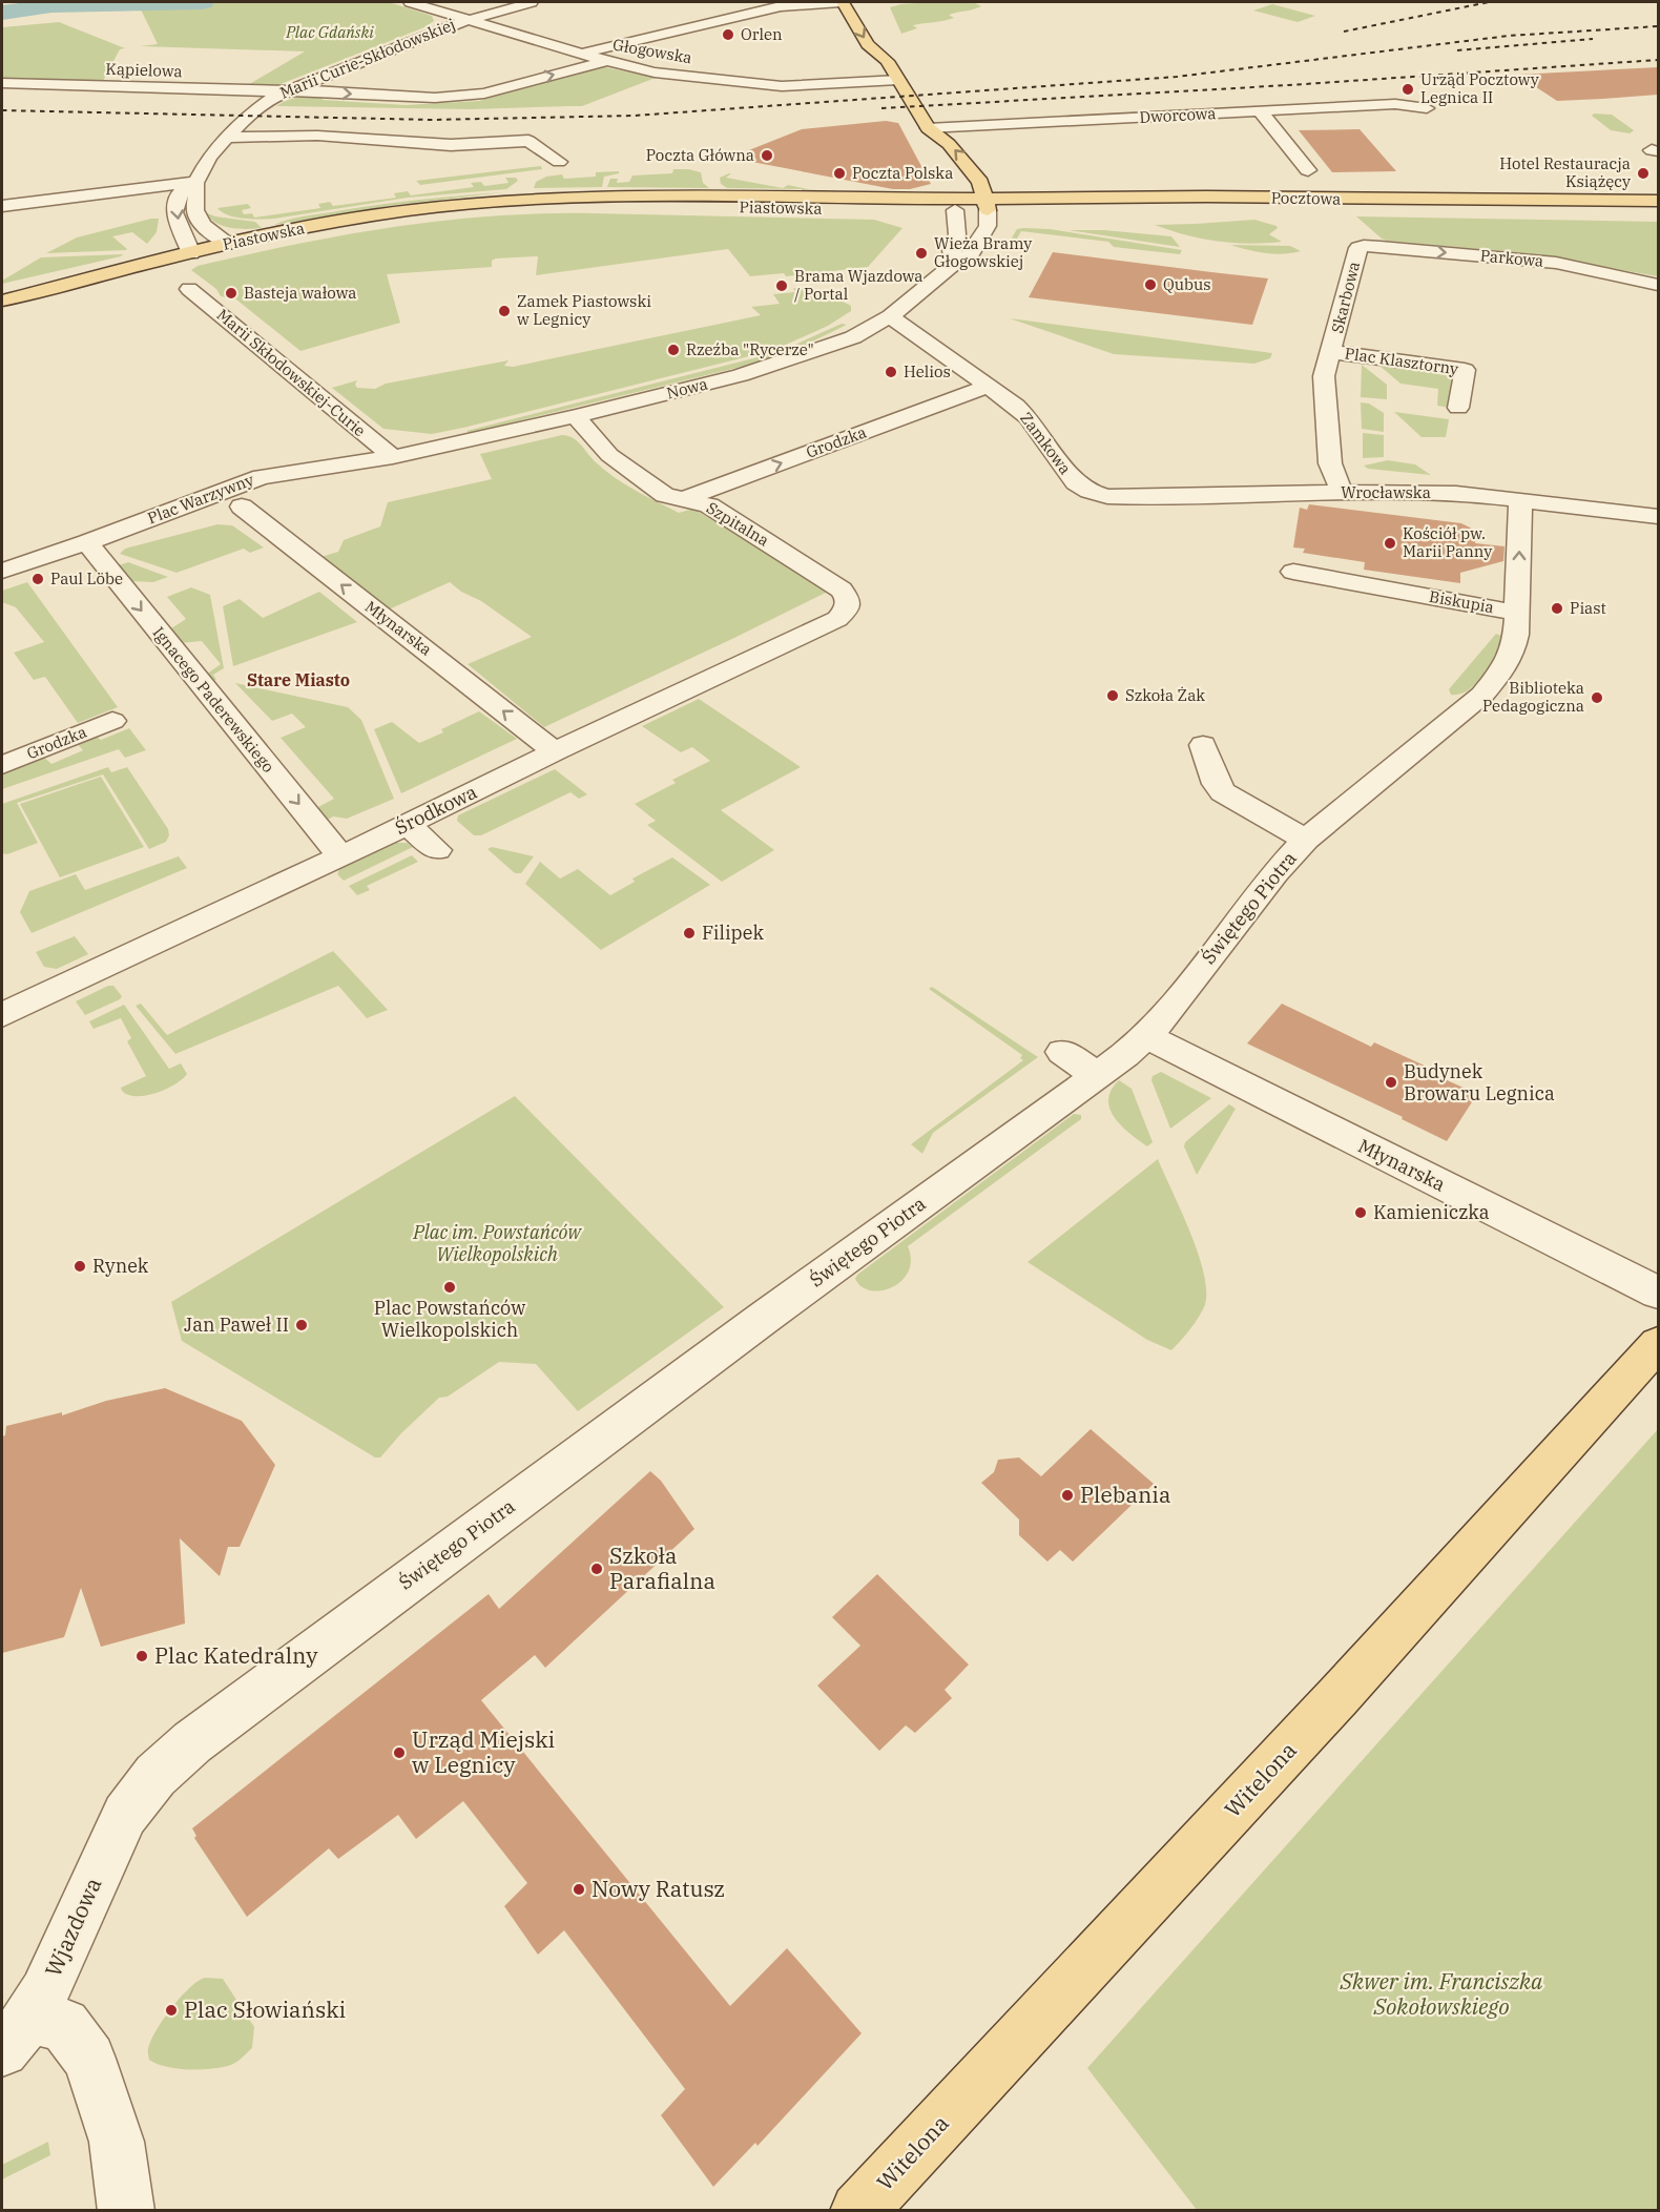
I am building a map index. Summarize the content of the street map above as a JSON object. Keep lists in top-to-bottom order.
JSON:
{
  "streets": {
    "main road": ["Pocztowa", "Piastowska", "Witelona"],
    "street": [
      "Głogowska",
      "Marii Curie-Skłodowskiej",
      "Kąpielowa",
      "Dworcowa",
      "Parkowa",
      "Skarbowa",
      "Plac Klasztorny",
      "Marii Skłodowskiej-Curie",
      "Nowa",
      "Grodzka",
      "Zamkowa",
      "Wrocławska",
      "Plac Warzywny",
      "Szpitalna",
      "Biskupia",
      "Młynarska",
      "Ignacego Paderewskiego",
      "Środkowa",
      "Świętego Piotra",
      "Wjazdowa"
    ]
  },
  "crossings": [
    ["Głogowska", "Marii Curie-Skłodowskiej"],
    ["Głogowska", "Kąpielowa"],
    ["Marii Curie-Skłodowskiej", "Kąpielowa"],
    ["Marii Curie-Skłodowskiej", "Piastowska"],
    ["Pocztowa", "Piastowska"],
    ["Pocztowa", "Nowa"],
    ["Parkowa", "Skarbowa"],
    ["Skarbowa", "Plac Klasztorny"],
    ["Plac Klasztorny", "Wrocławska"],
    ["Marii Skłodowskiej-Curie", "Nowa"],
    ["Nowa", "Zamkowa"],
    ["Nowa", "Plac Warzywny"],
    ["Nowa", "Szpitalna"],
    ["Grodzka", "Zamkowa"],
    ["Grodzka", "Szpitalna"],
    ["Zamkowa", "Wrocławska"],
    ["Wrocławska", "Biskupia"],
    ["Plac Warzywny", "Ignacego Paderewskiego"],
    ["Szpitalna", "Środkowa"],
    ["Biskupia", "Świętego Piotra"],
    ["Młynarska", "Środkowa"],
    ["Młynarska", "Świętego Piotra"],
    ["Ignacego Paderewskiego", "Środkowa"],
    ["Świętego Piotra", "Wjazdowa"]
  ],
  "one_way": [
    "Parkowa",
    "Grodzka",
    "Młynarska",
    "Ignacego Paderewskiego"
  ],
  "districts": ["Stare Miasto"],
  "parks": ["Plac Gdański", "Plac im. Powstańców Wielkopolskich", "Skwer im. Franciszka Sokołowskiego"],
  "places": [
    "Orlen",
    "Urząd Pocztowy Legnica II",
    "Poczta Główna",
    "Poczta Polska",
    "Hotel Restauracja Książęcy",
    "Wieża Bramy Głogowskiej",
    "Qubus",
    "Brama Wjazdowa / Portal",
    "Basteja wałowa",
    "Zamek Piastowski w Legnicy",
    "Rzeźba \"Rycerze\"",
    "Helios",
    "Kościół pw. Marii Panny",
    "Paul Löbe",
    "Piast",
    "Szkoła Żak",
    "Biblioteka Pedagogiczna",
    "Filipek",
    "Budynek Browaru Legnica",
    "Kamieniczka",
    "Rynek",
    "Plac Powstańców Wielkopolskich",
    "Jan Paweł II",
    "Plebania",
    "Szkoła Parafialna",
    "Plac Katedralny",
    "Urząd Miejski w Legnicy",
    "Nowy Ratusz",
    "Plac Słowiański"
  ]
}
